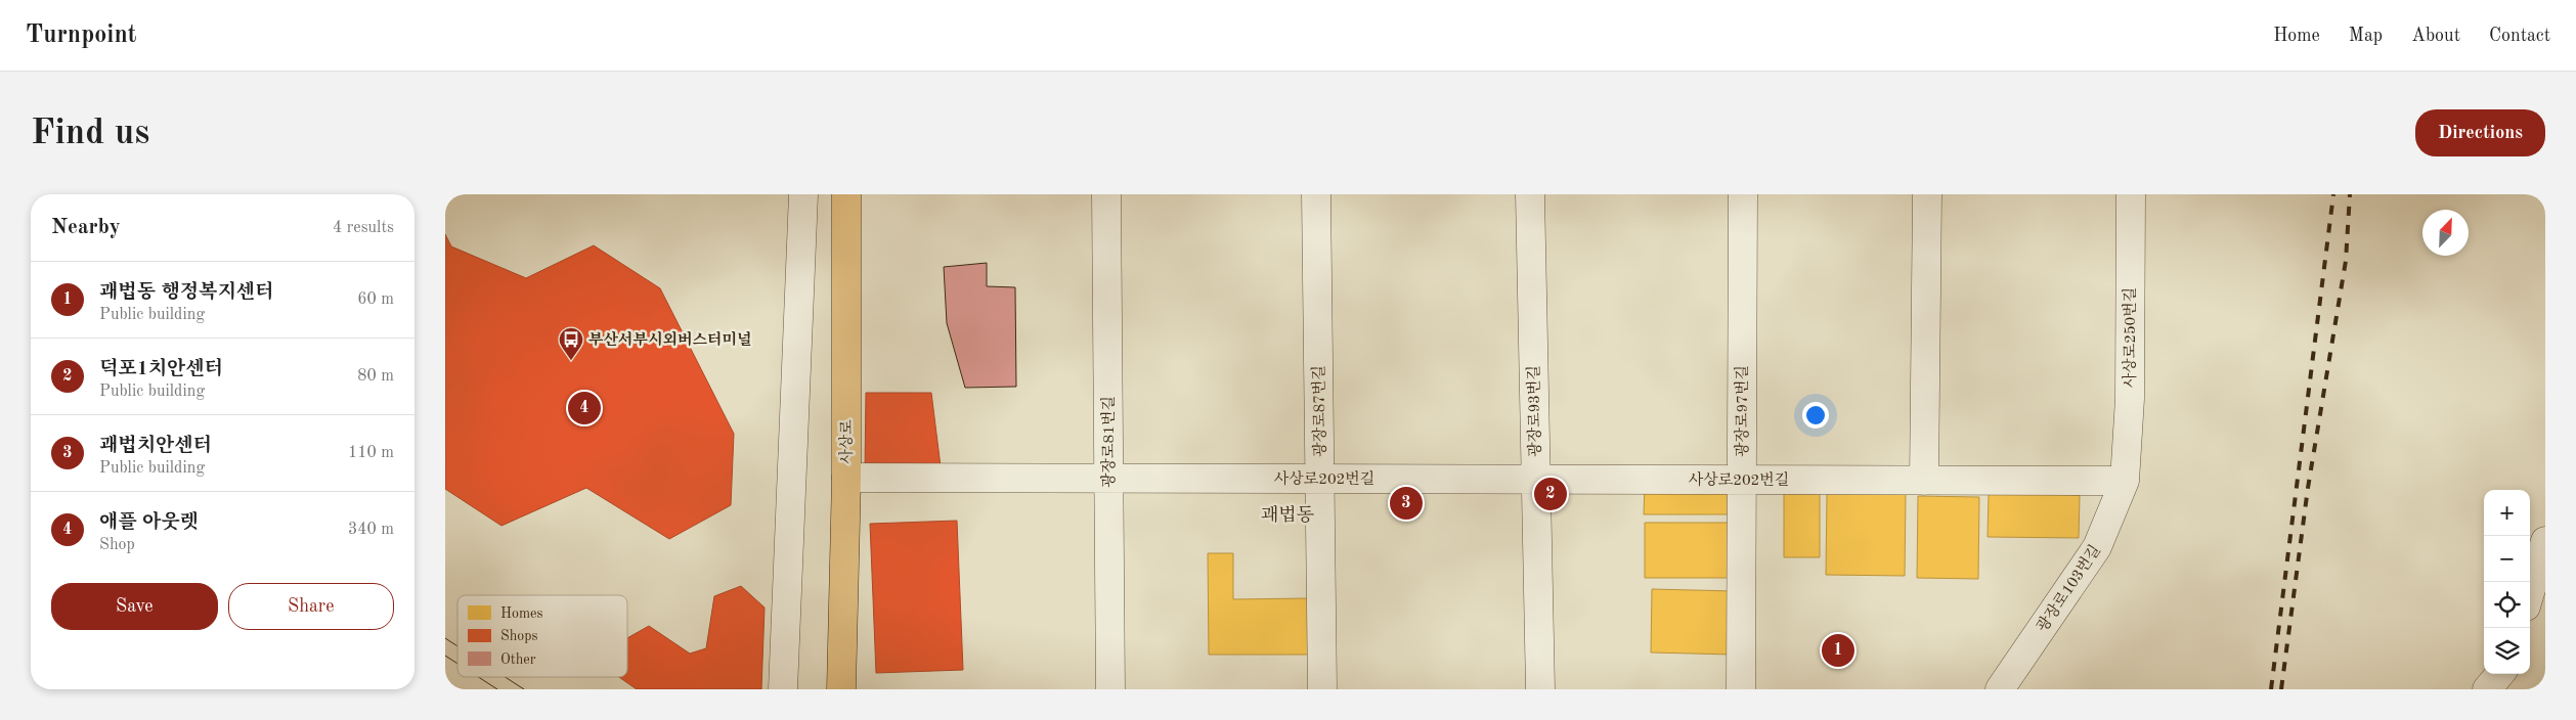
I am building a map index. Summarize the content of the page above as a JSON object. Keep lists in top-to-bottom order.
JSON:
{
  "streets": {
    "main road": ["사상로"],
    "street": [
      "사상로250번길",
      "광장로87번길",
      "광장로93번길",
      "광장로97번길",
      "광장로81번길",
      "사상로202번길",
      "광장로103번길"
    ]
  },
  "crossings": [
    ["사상로250번길", "사상로202번길"],
    ["사상로250번길", "광장로103번길"],
    ["광장로87번길", "사상로202번길"],
    ["광장로93번길", "사상로202번길"],
    ["광장로97번길", "사상로202번길"],
    ["사상로", "사상로202번길"],
    ["광장로81번길", "사상로202번길"],
    ["사상로202번길", "광장로103번길"]
  ],
  "districts": ["괘법동"],
  "places": {
    "bus stop": ["부산서부시외버스터미널"]
  },
  "legend": ["Homes", "Shops", "Other"],
  "north": "top right",
  "page": {
    "header": "Turnpoint",
    "nav": [
      "Home",
      "Map",
      "About",
      "Contact"
    ],
    "buttons": [
      "Directions",
      ["Save", "Share"]
    ],
    "title": "Find us",
    "heading": ["Nearby", "4 results"],
    "list": [
      {
        "mark": "1",
        "name": "괘법동 행정복지센터",
        "note": "Public building",
        "value": "60 m"
      },
      {
        "mark": "2",
        "name": "덕포1치안센터",
        "note": "Public building",
        "value": "80 m"
      },
      {
        "mark": "3",
        "name": "괘법치안센터",
        "note": "Public building",
        "value": "110 m"
      },
      {
        "mark": "4",
        "name": "애플 아웃렛",
        "note": "Shop",
        "value": "340 m"
      }
    ],
    "pins": [
      "4",
      "2",
      "3",
      "1"
    ],
    "map_buttons": ["+", "−"]
  }
}
